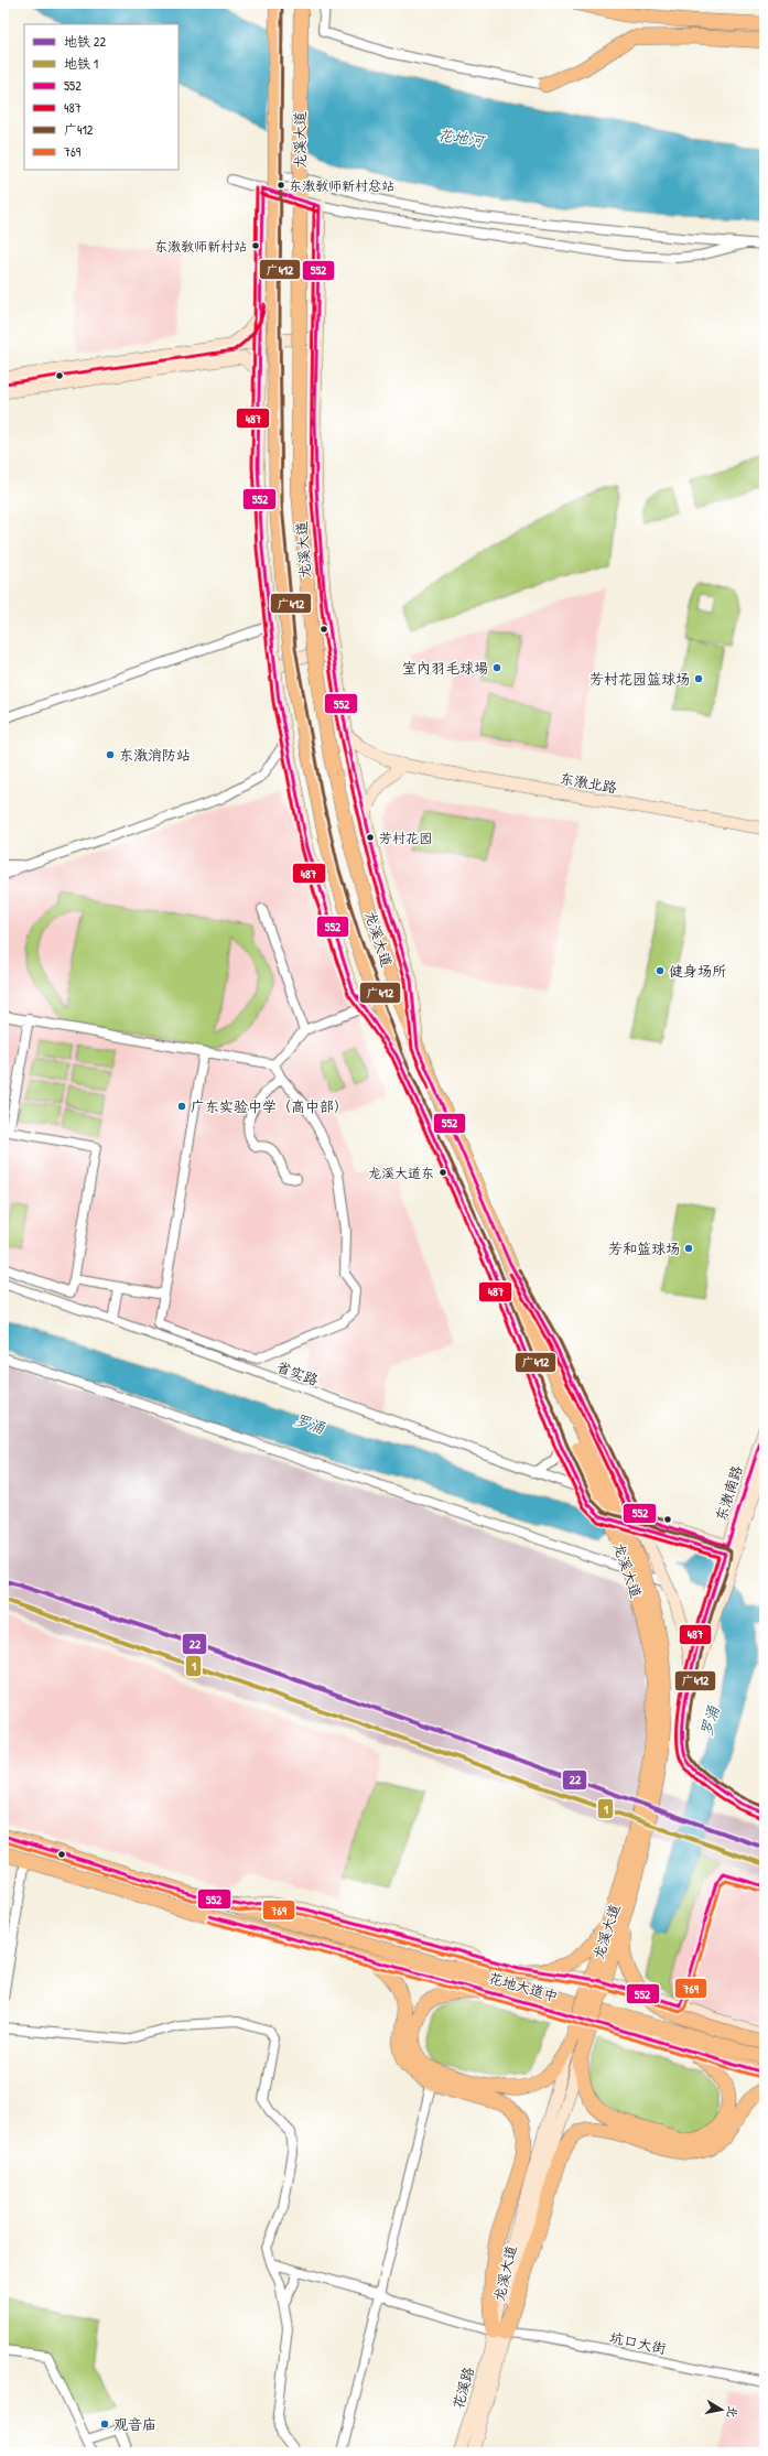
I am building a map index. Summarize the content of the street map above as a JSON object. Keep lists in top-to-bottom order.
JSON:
{
  "streets": {
    "main road": ["龙溪大道", "花地大道中"],
    "street": [
      "东漖北路",
      "省实路",
      "东漖南路",
      "坑口大街",
      "花溪路"
    ]
  },
  "crossings": [
    ["龙溪大道", "坑口大街"],
    ["龙溪大道", "花溪路"],
    ["坑口大街", "花溪路"]
  ],
  "water": ["花地河", "罗涌"],
  "places": [
    "东漖教师新村总站",
    "东漖教师新村站",
    "室內羽毛球場",
    "芳村花园篮球场",
    "东漖消防站",
    "芳村花园",
    "健身场所",
    "广东实验中学（高中部）",
    "龙溪大道东",
    "芳和篮球场",
    "观音庙"
  ],
  "lines": [
    "transit line 广412",
    "transit line 552",
    "transit line 487",
    "metro line 22",
    "metro line 1",
    "transit line 769"
  ],
  "legend": [
    "地铁 22",
    "地铁 1",
    "552",
    "487",
    "广412",
    "769"
  ],
  "north": "right"
}
